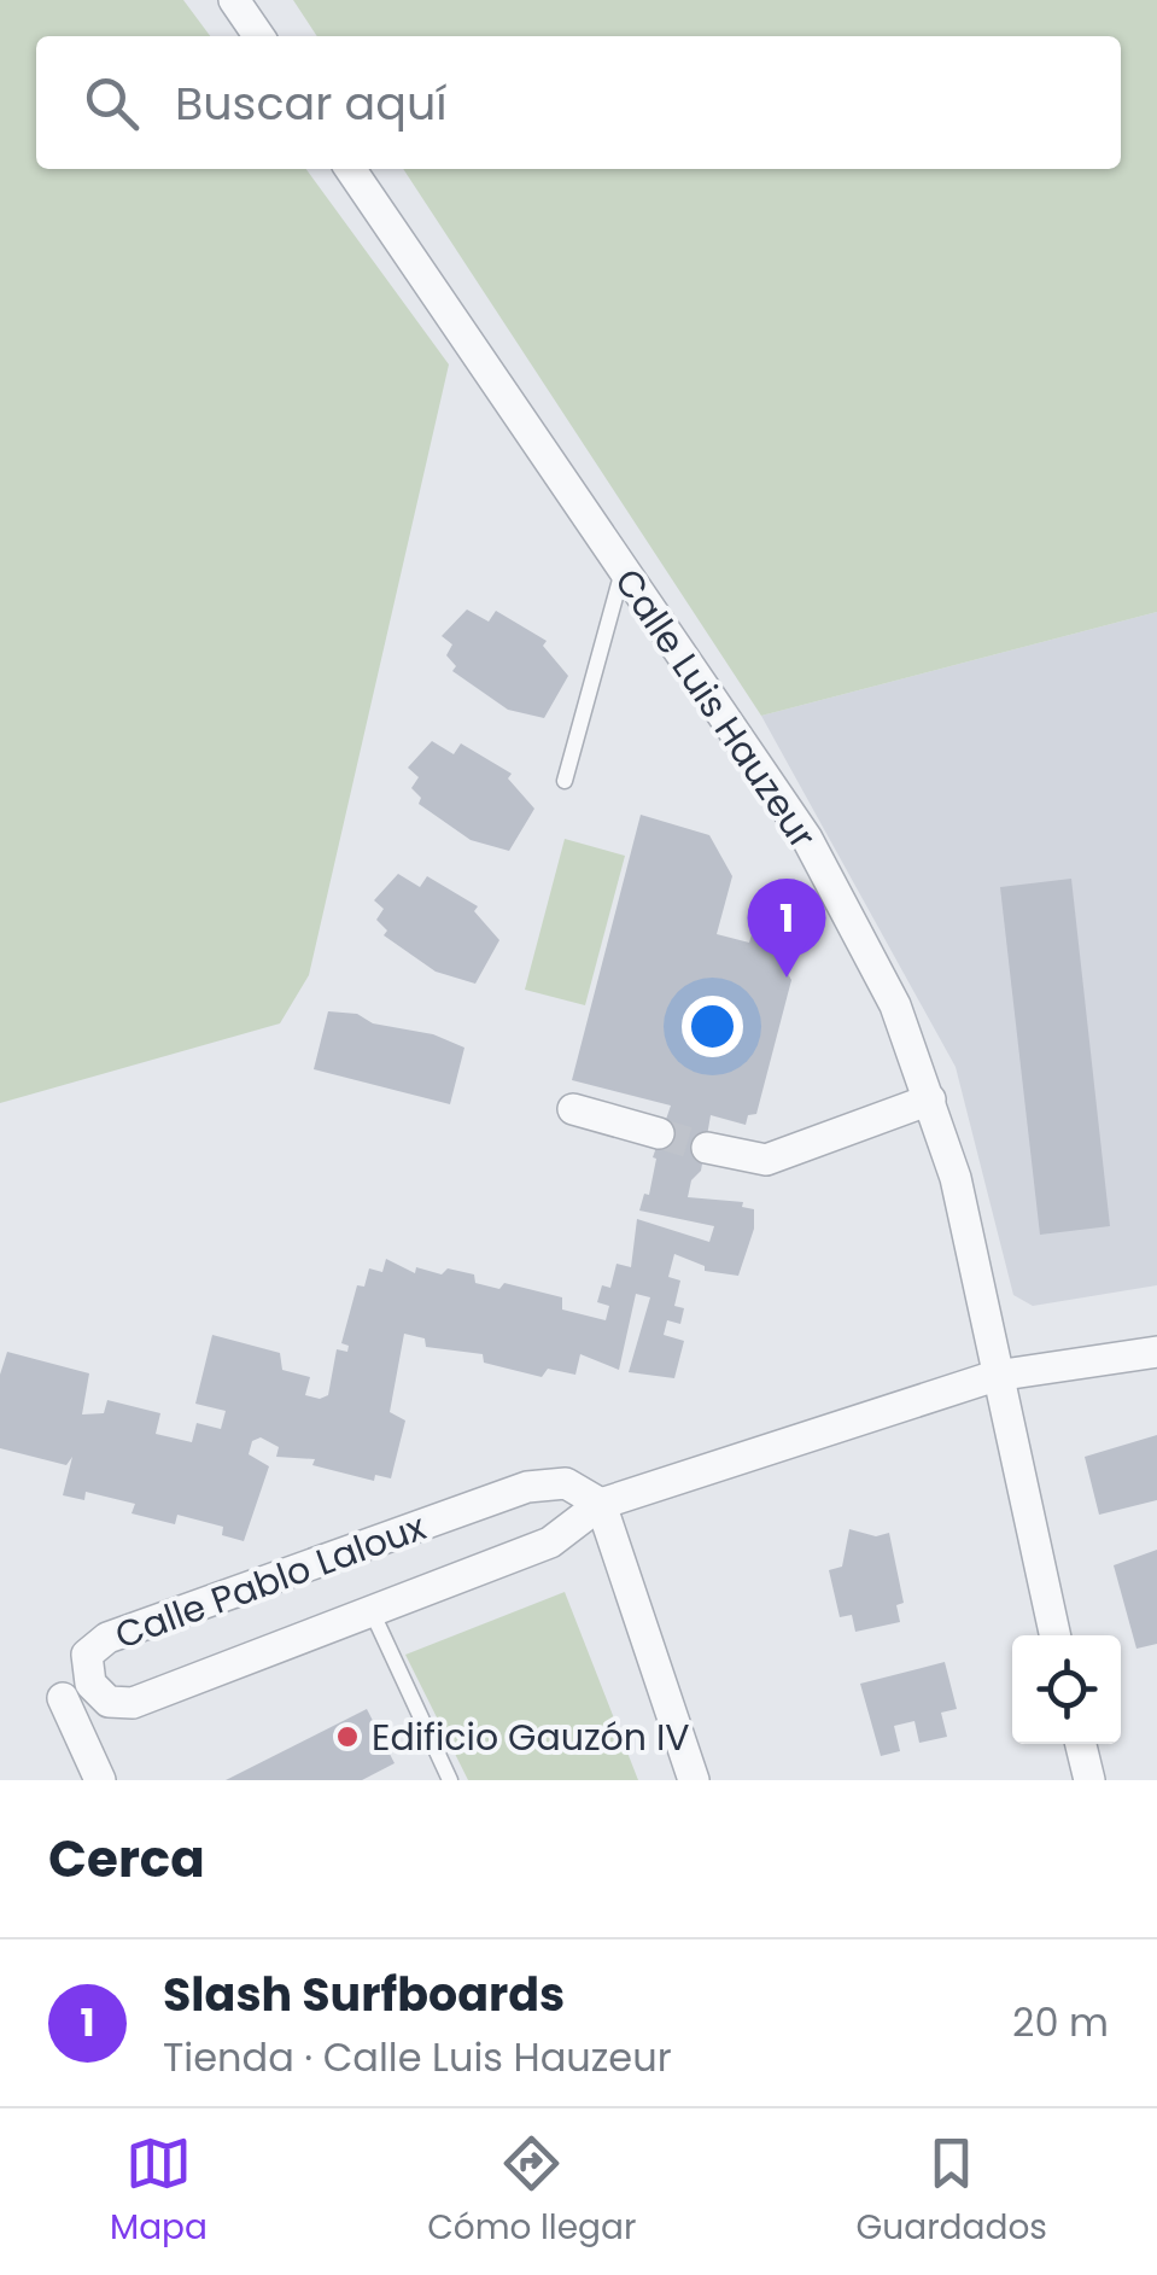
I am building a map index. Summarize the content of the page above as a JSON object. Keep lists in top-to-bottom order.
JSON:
{
  "streets": {
    "street": ["Calle Luis Hauzeur", "Calle Pablo Laloux"]
  },
  "places": ["Edificio Gauzón IV"],
  "page": {
    "search": "Buscar aquí",
    "pins": "1",
    "heading": "Cerca",
    "list": [
      {
        "mark": "1",
        "name": "Slash Surfboards",
        "note": "Tienda · Calle Luis Hauzeur",
        "value": "20 m"
      }
    ],
    "nav": ["Mapa", "Cómo llegar", "Guardados"]
  }
}
